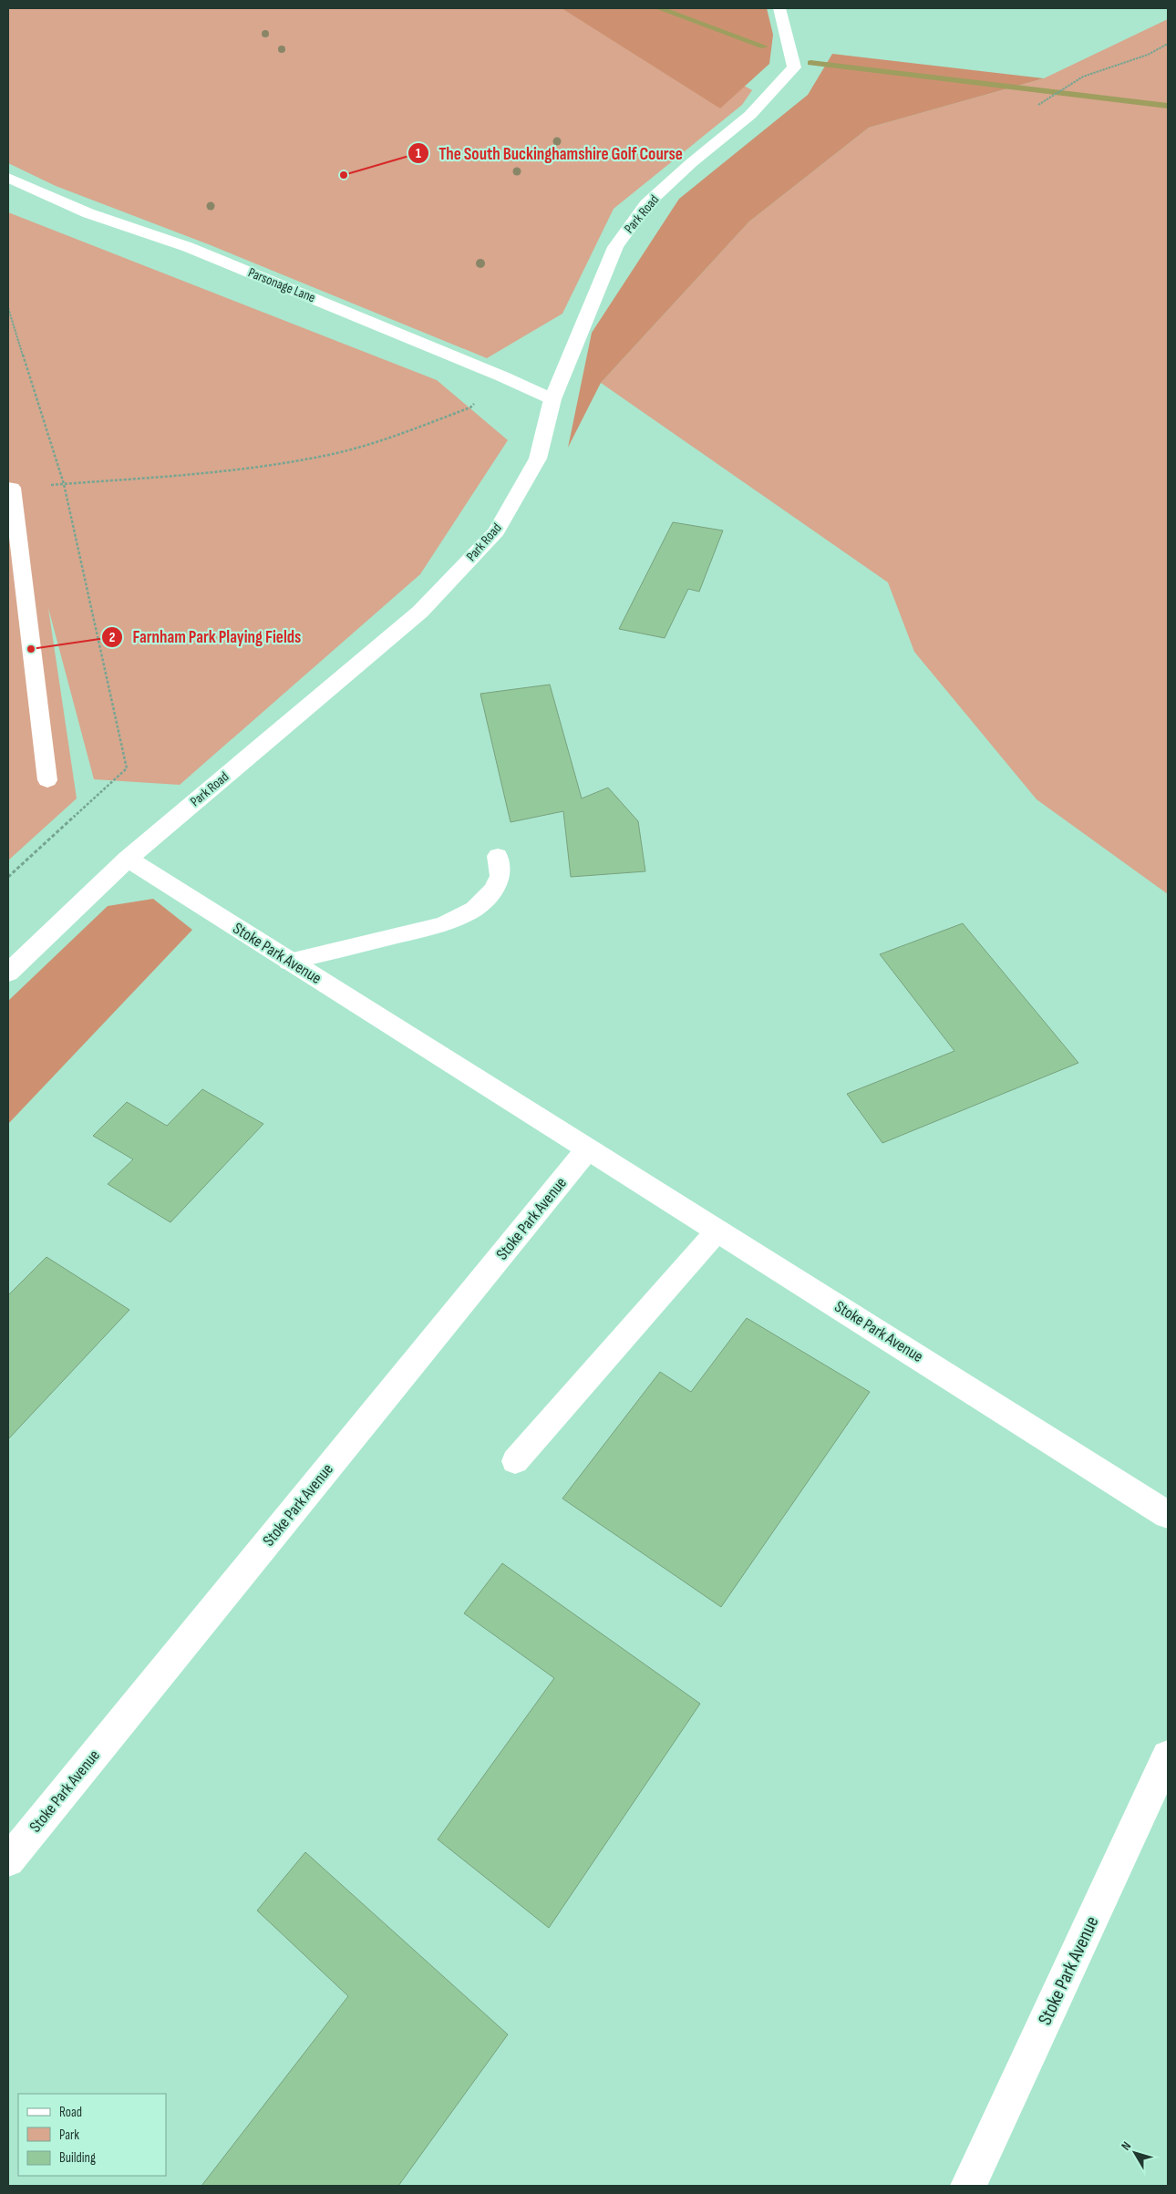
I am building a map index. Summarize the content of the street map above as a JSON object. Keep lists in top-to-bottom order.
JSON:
{
  "streets": {
    "street": ["Park Road", "Parsonage Lane", "Stoke Park Avenue"]
  },
  "crossings": [
    ["Park Road", "Parsonage Lane"],
    ["Park Road", "Stoke Park Avenue"]
  ],
  "places": ["The South Buckinghamshire Golf Course", "Farnham Park Playing Fields"],
  "legend": ["Road", "Park", "Building"],
  "north": "top left"
}
